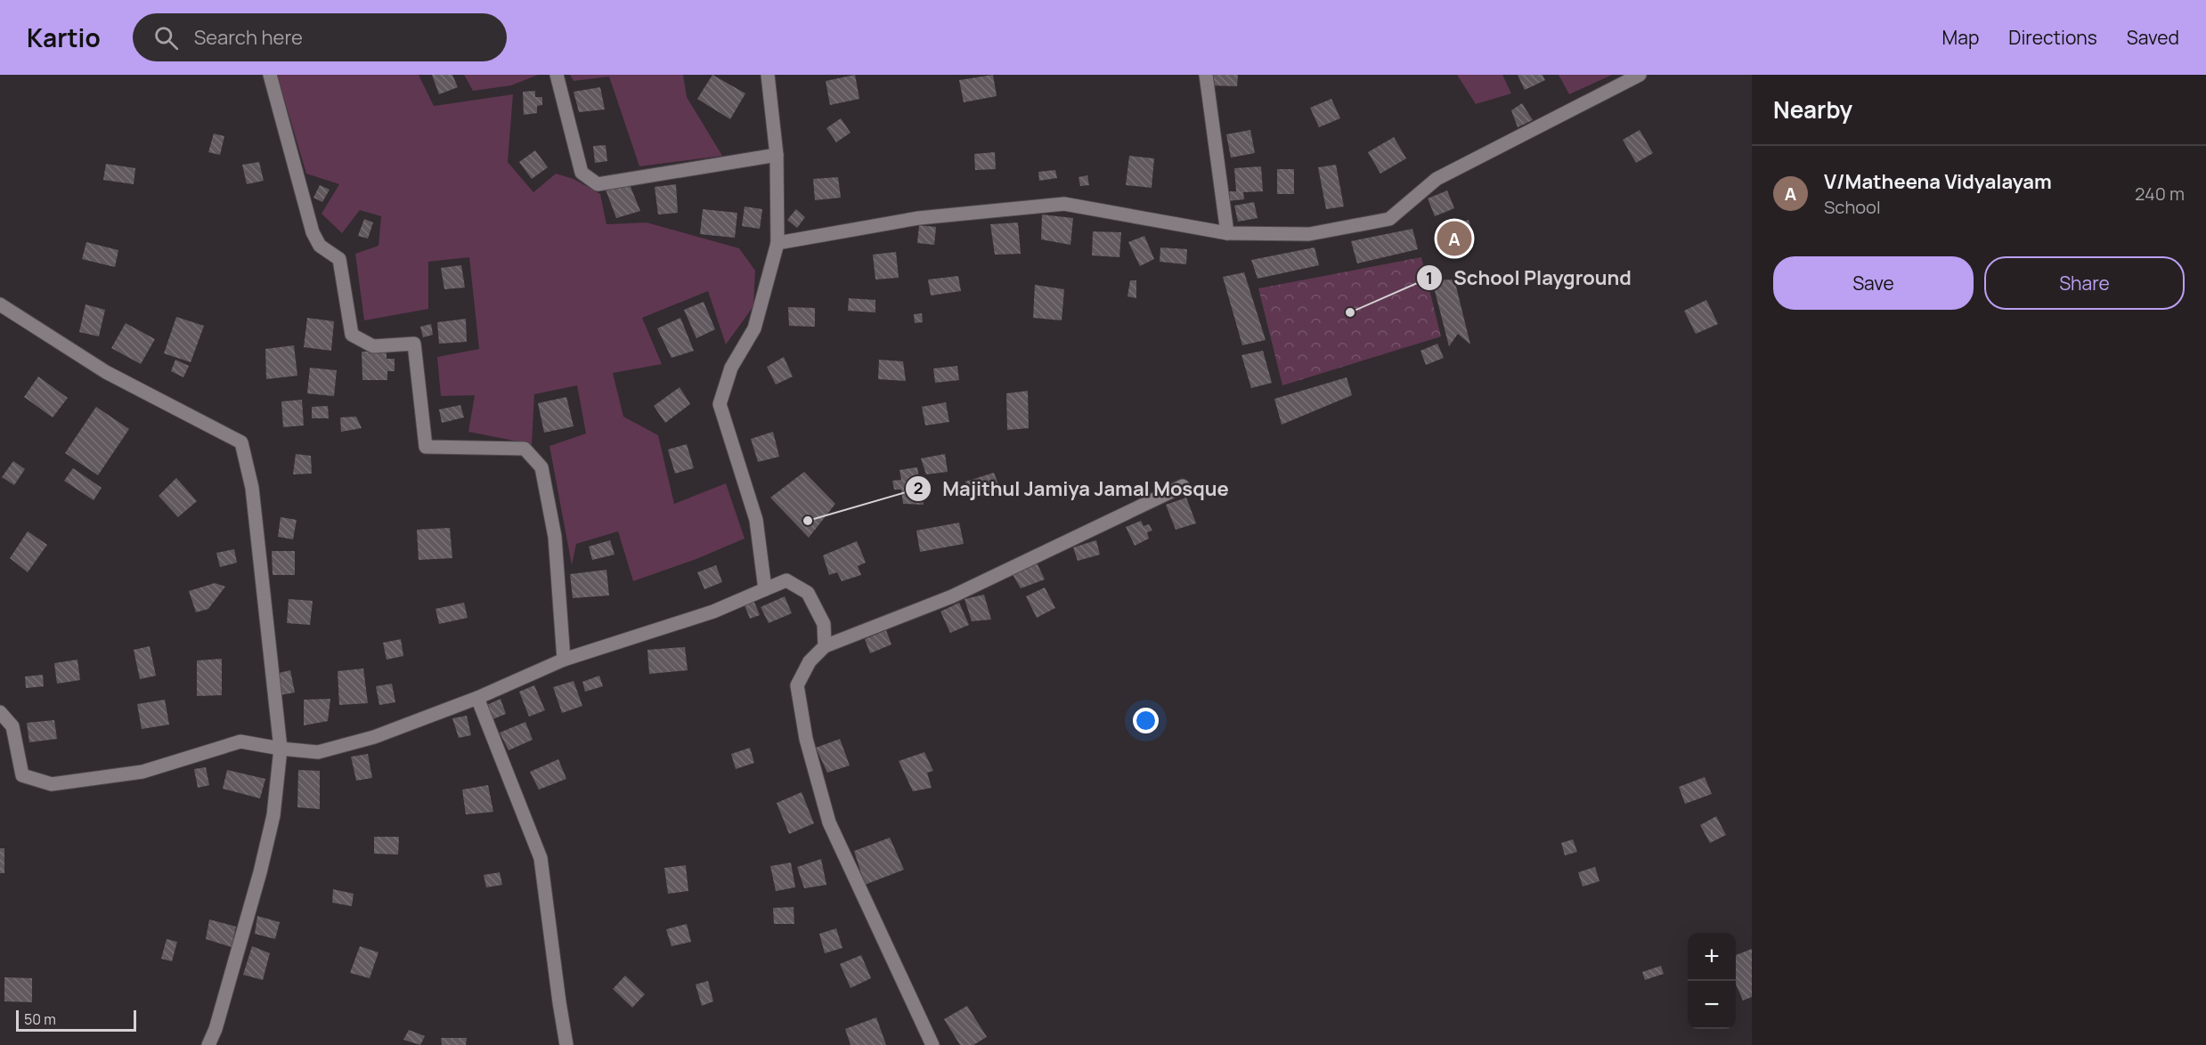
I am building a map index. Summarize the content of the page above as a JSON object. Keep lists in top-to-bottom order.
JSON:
{
  "places": ["School Playground", "Majithul Jamiya Jamal Mosque"],
  "scale_bar": "50 m",
  "page": {
    "header": "Kartio",
    "search": "Search here",
    "nav": ["Map", "Directions", "Saved"],
    "heading": "Nearby",
    "list": [
      {
        "mark": "A",
        "name": "V/Matheena Vidyalayam",
        "note": "School",
        "value": "240 m"
      }
    ],
    "pins": "A",
    "buttons": ["Save", "Share"],
    "map_buttons": ["+", "−"],
    "scale": "50 m"
  }
}
